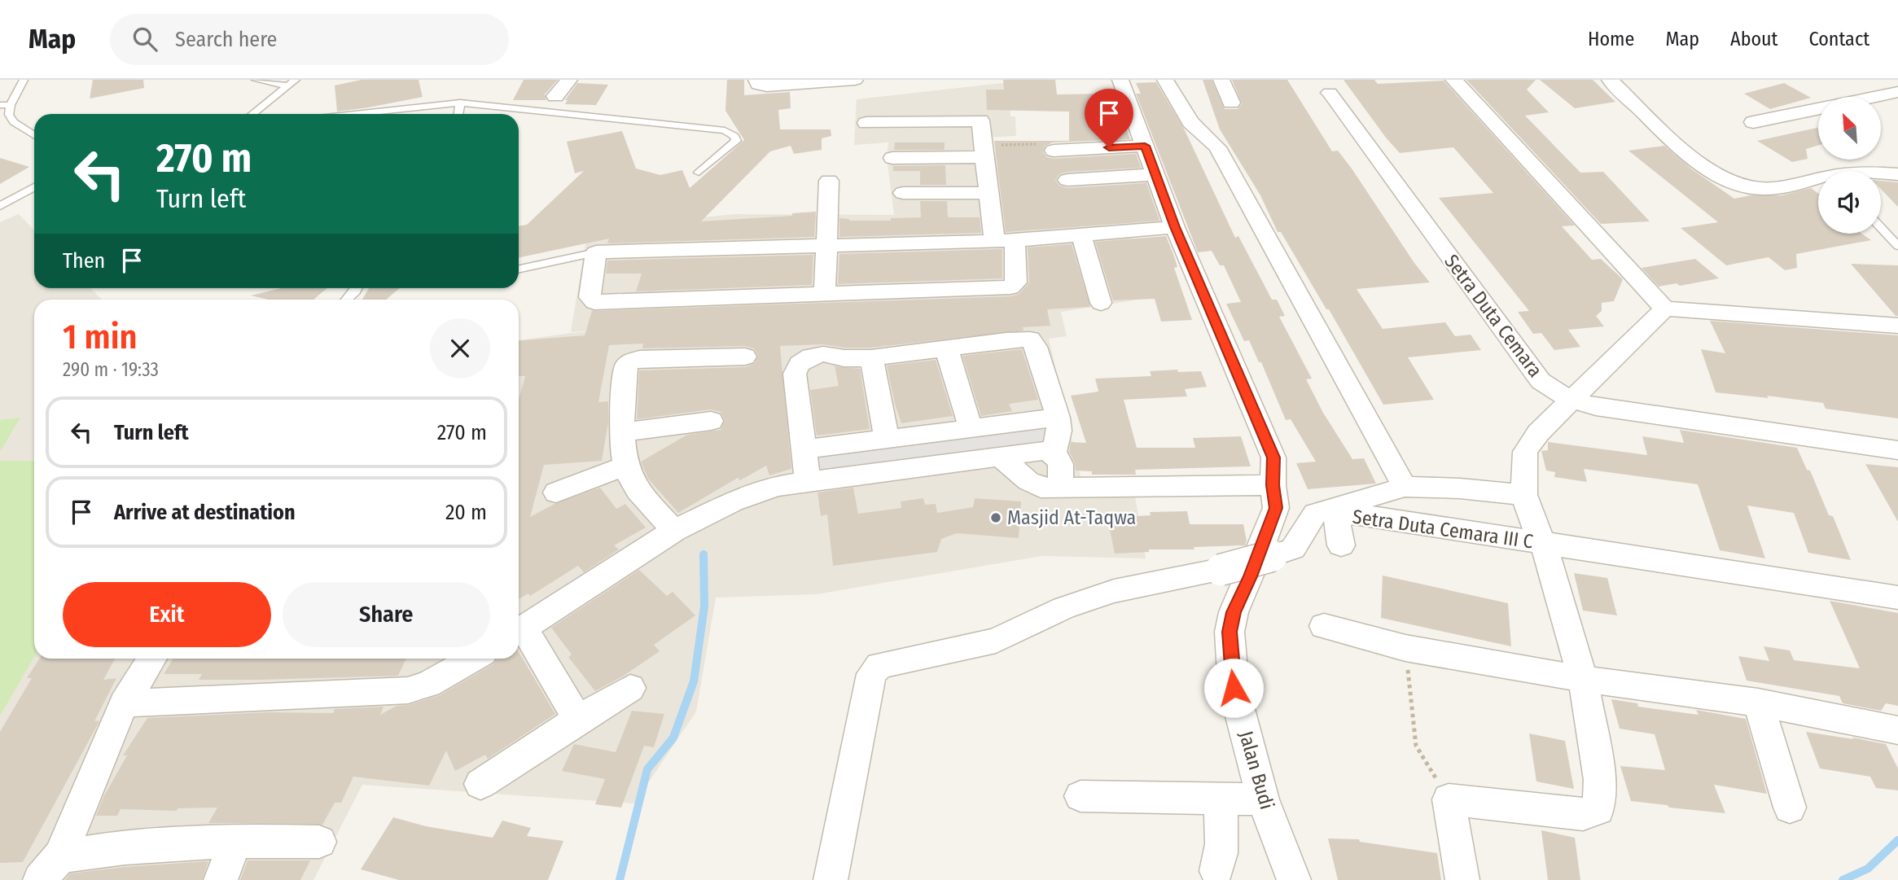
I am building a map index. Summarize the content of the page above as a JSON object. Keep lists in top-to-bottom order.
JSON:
{
  "streets": {
    "street": ["Setra Duta Cemara", "Setra Duta Cemara III C", "Jalan Budi"]
  },
  "places": ["Masjid At-Taqwa"],
  "north": "top left",
  "page": {
    "header": "Map",
    "search": "Search here",
    "nav": [
      "Home",
      "Map",
      "About",
      "Contact"
    ],
    "turn": ["270 m", "Turn left"],
    "then": "Then",
    "heading": ["1 min", "290 m · 19:33"],
    "list": [
      {
        "name": "Turn left",
        "value": "270 m"
      },
      {
        "name": "Arrive at destination",
        "value": "20 m"
      }
    ],
    "buttons": ["Exit", "Share"]
  }
}
